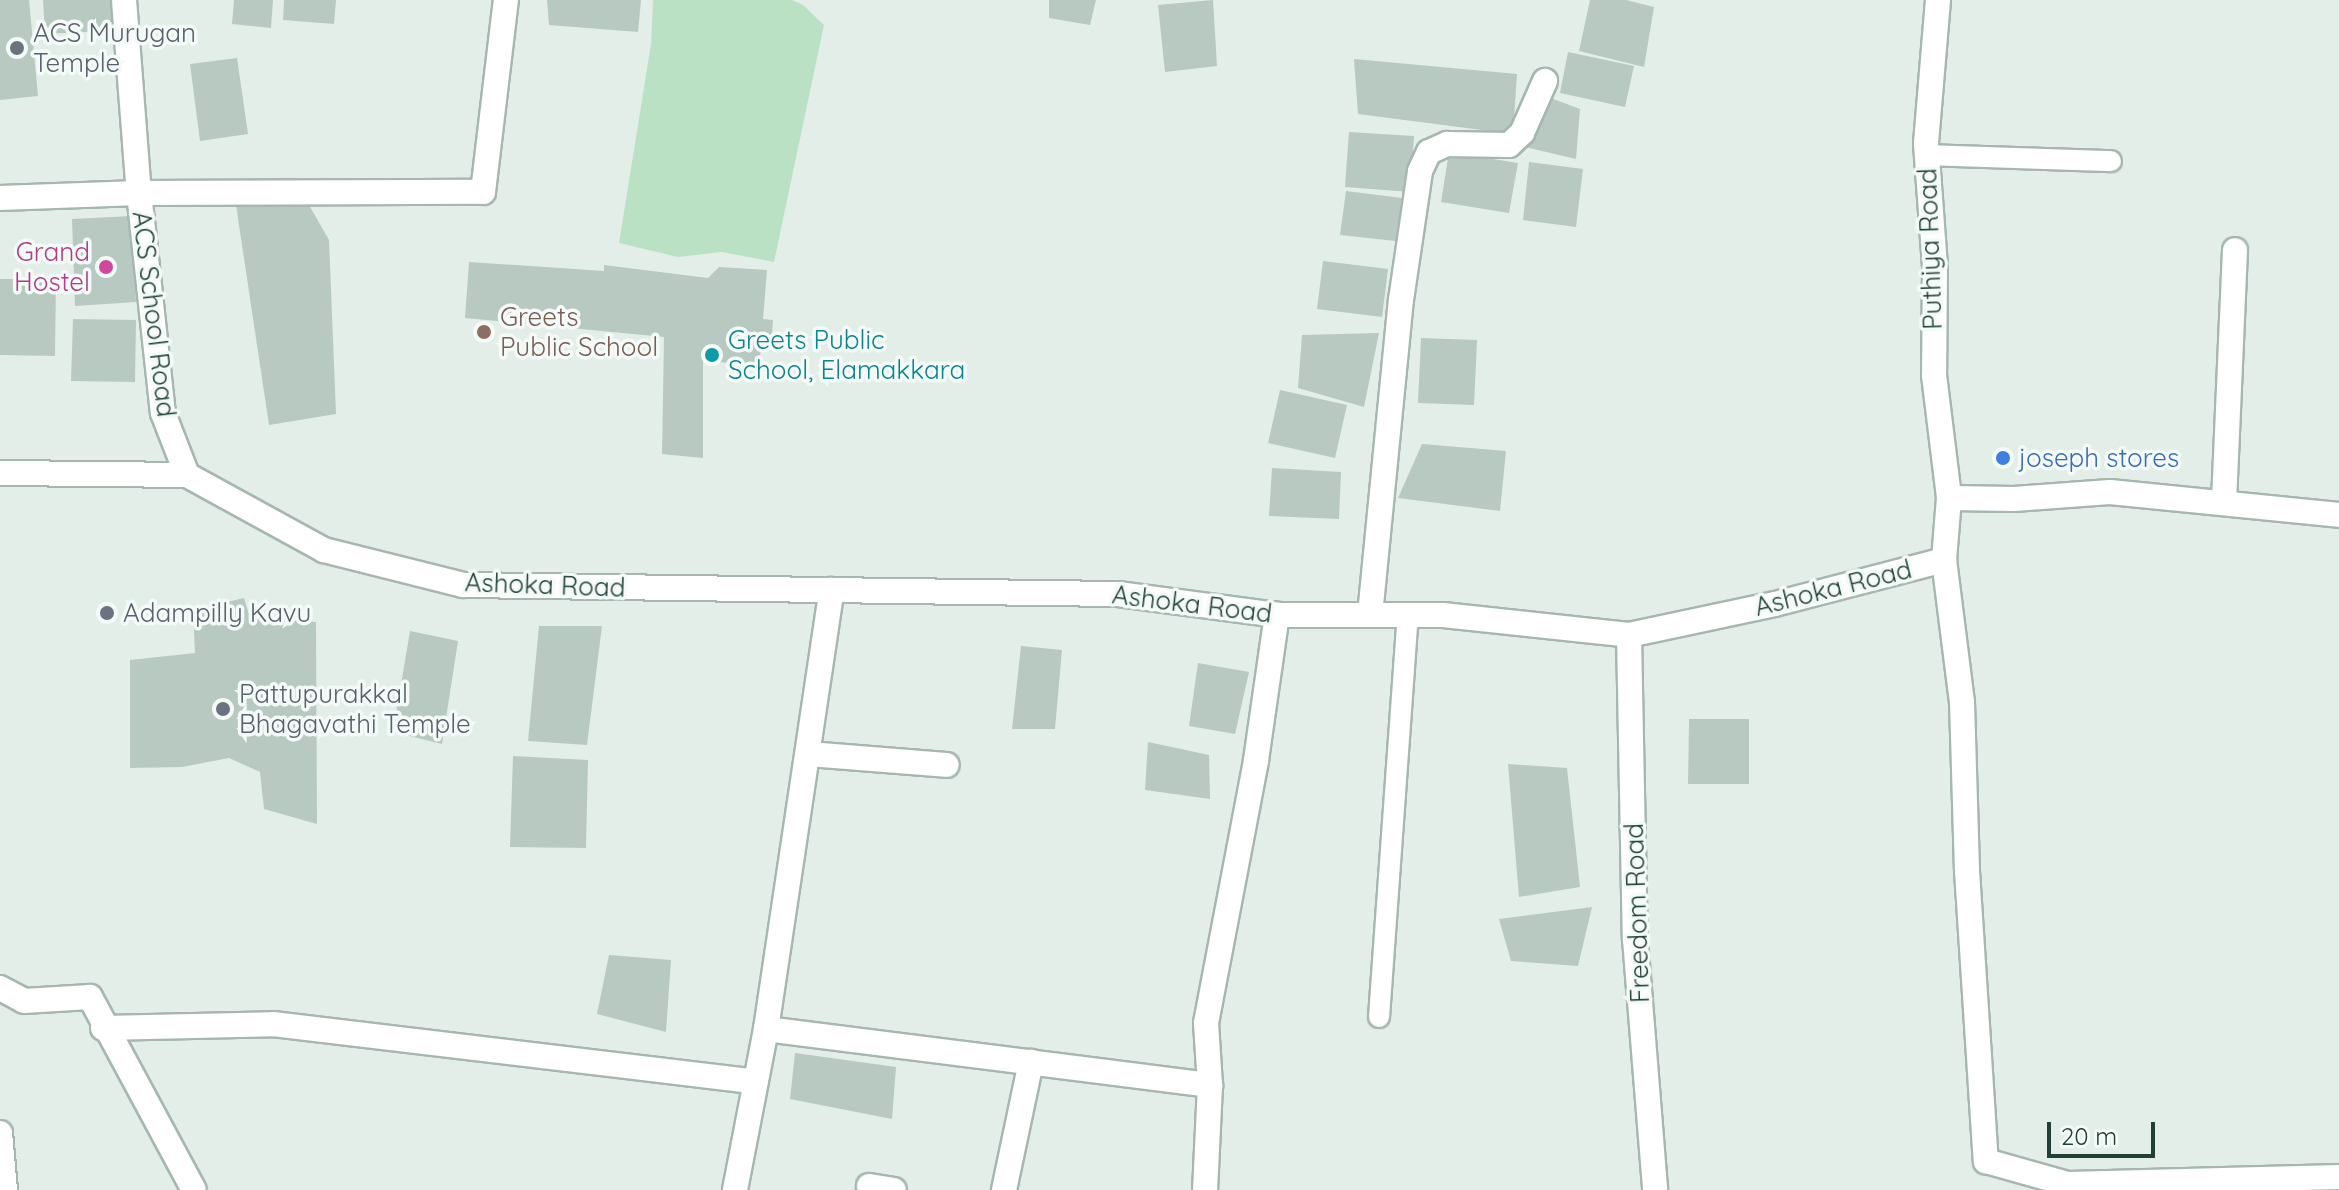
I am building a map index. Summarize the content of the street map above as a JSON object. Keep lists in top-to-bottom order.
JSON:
{
  "streets": {
    "street": [
      "Puthiya Road",
      "ACS School Road",
      "Ashoka Road",
      "Freedom Road"
    ]
  },
  "crossings": [
    ["Puthiya Road", "Ashoka Road"],
    ["ACS School Road", "Ashoka Road"],
    ["Ashoka Road", "Freedom Road"]
  ],
  "places": [
    "ACS Murugan Temple",
    "Grand Hostel",
    "Greets Public School",
    "Greets Public School, Elamakkara",
    "joseph stores",
    "Adampilly Kavu",
    "Pattupurakkal Bhagavathi Temple"
  ],
  "scale_bar": "20 m"
}
